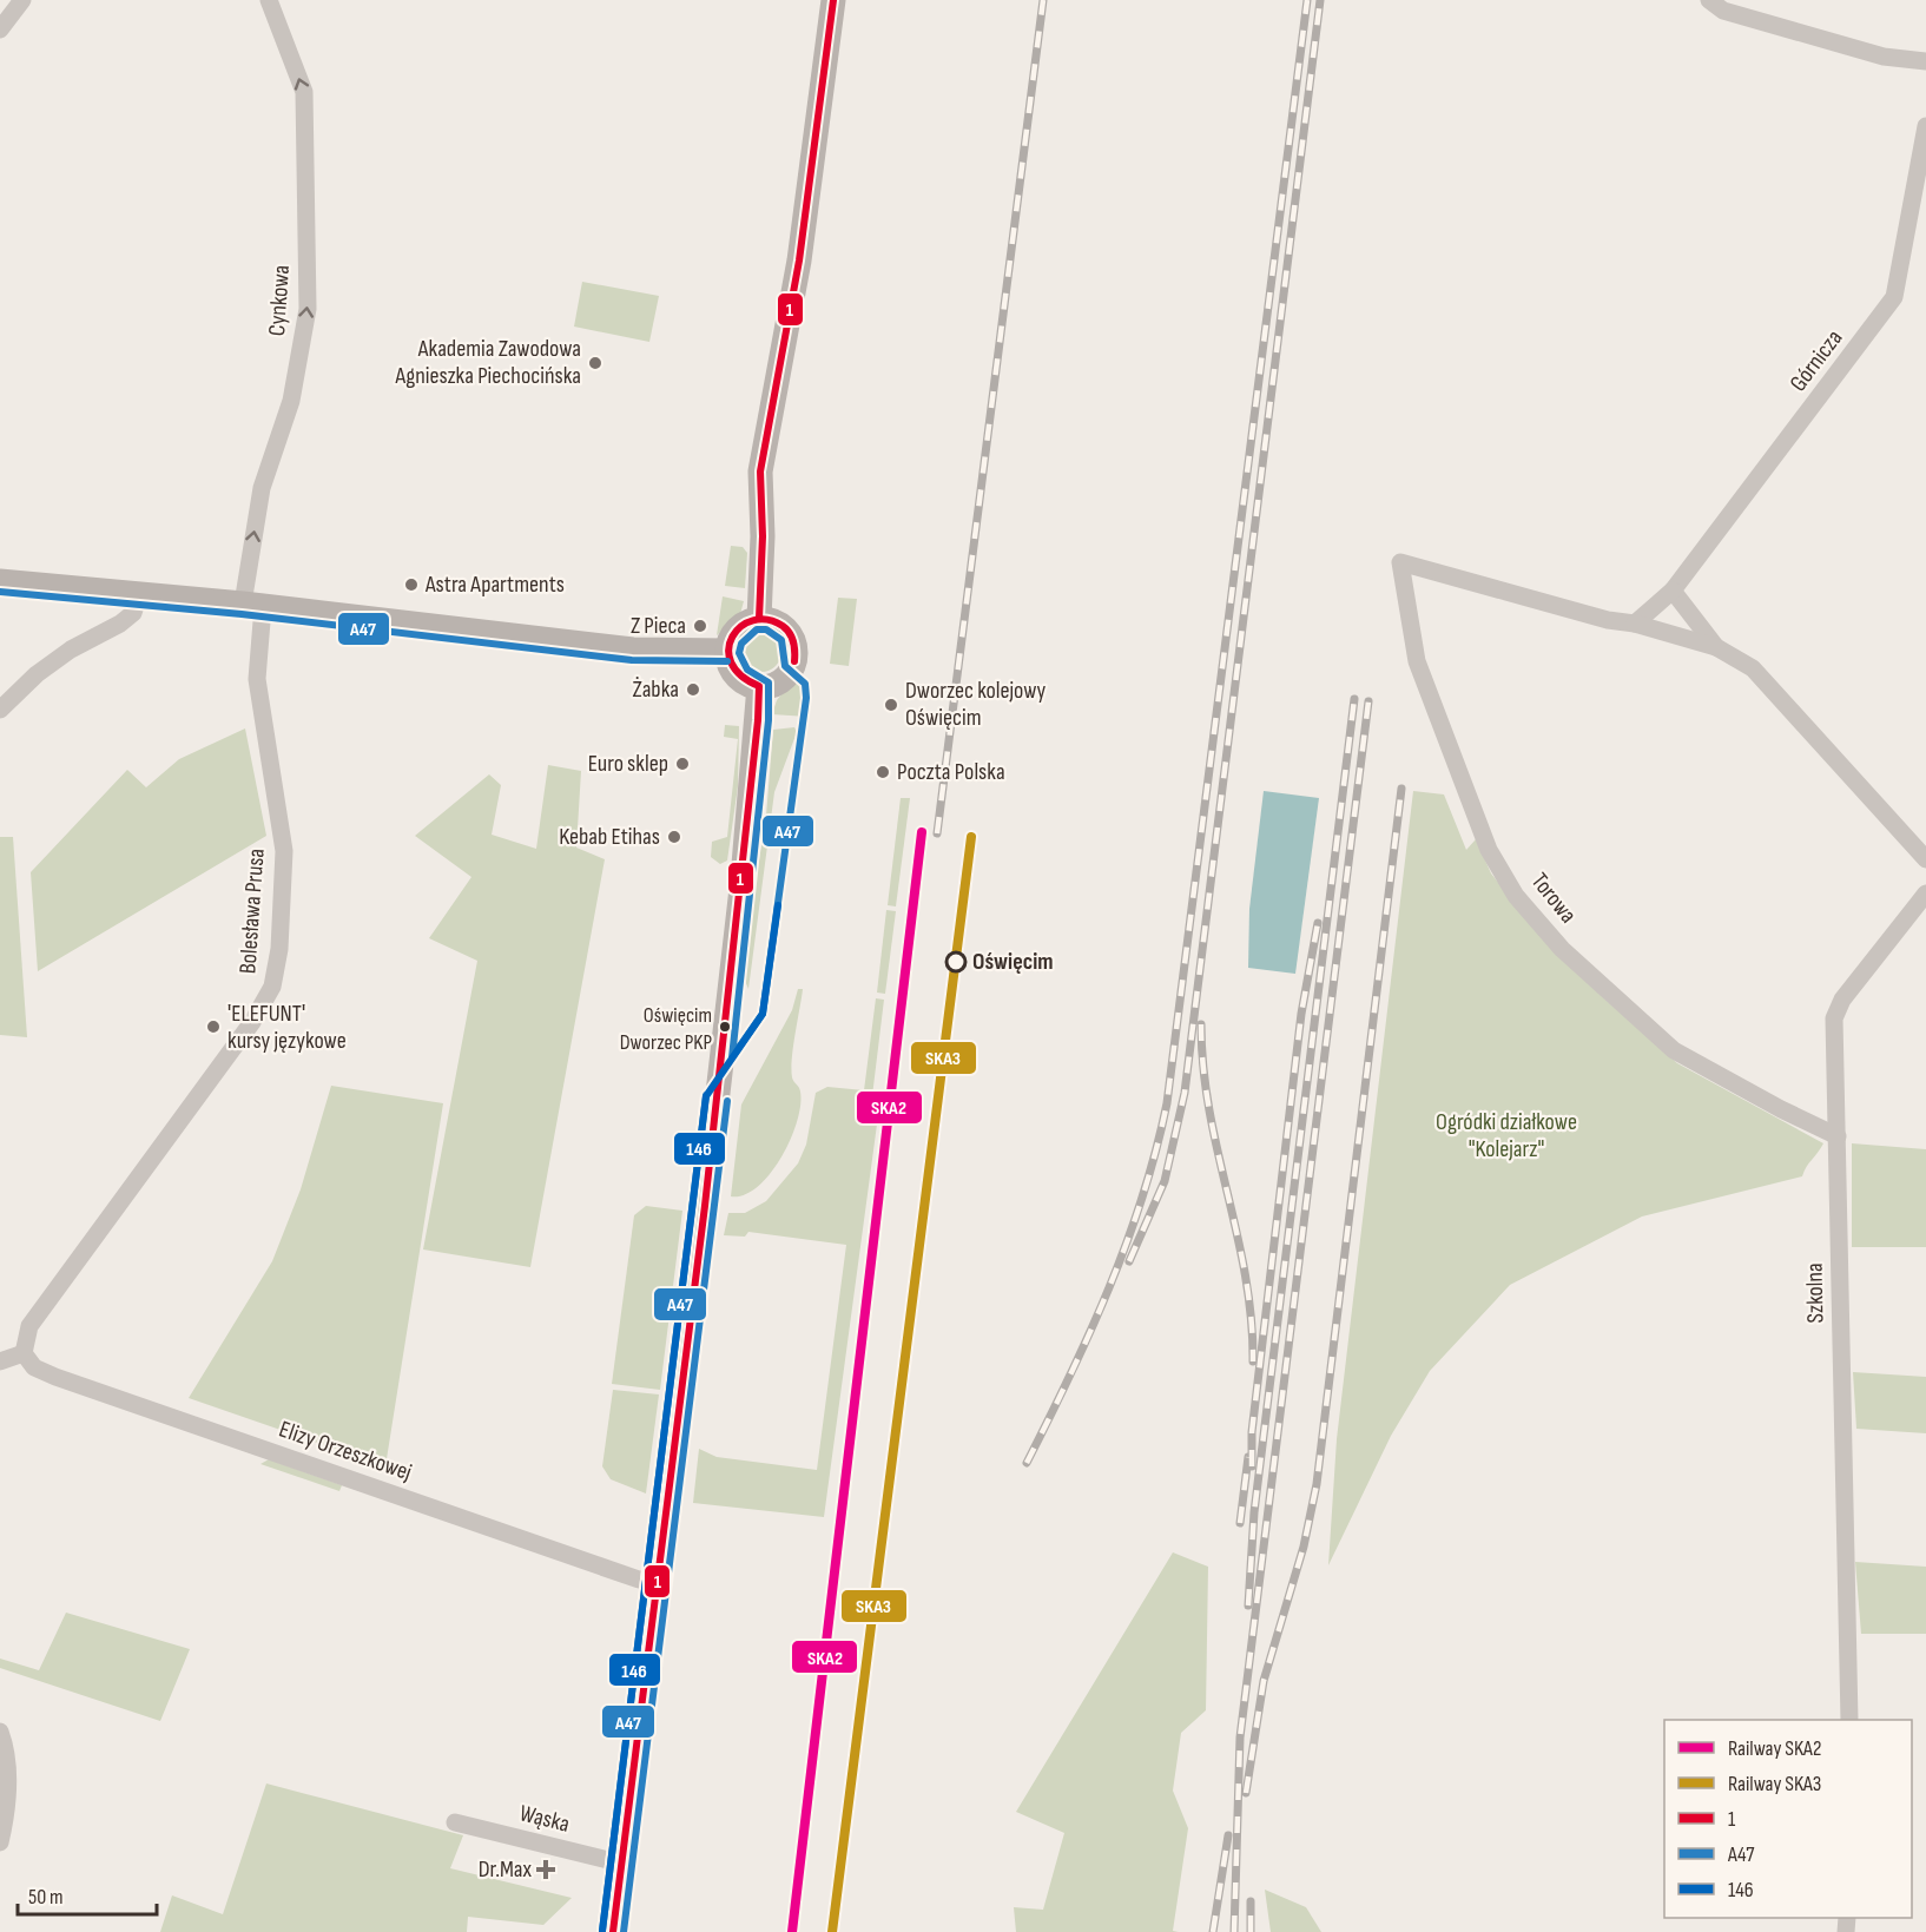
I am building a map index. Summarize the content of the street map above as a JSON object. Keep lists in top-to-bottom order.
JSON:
{
  "streets": {
    "street": [
      "Cynkowa",
      "Górnicza",
      "Torowa",
      "Bolesława Prusa",
      "Szkolna",
      "Elizy Orzeszkowej",
      "Wąska"
    ]
  },
  "crossings": [
    ["Cynkowa", "Bolesława Prusa"],
    ["Górnicza", "Torowa"],
    ["Torowa", "Szkolna"],
    ["Bolesława Prusa", "Elizy Orzeszkowej"]
  ],
  "one_way": ["Cynkowa"],
  "parks": ["Ogródki działkowe \"Kolejarz\""],
  "places": {
    "other": [
      "Akademia Zawodowa Agnieszka Piechocińska",
      "Astra Apartments",
      "Z Pieca",
      "Żabka",
      "Dworzec kolejowy Oświęcim",
      "Euro sklep",
      "Poczta Polska",
      "Kebab Etihas",
      "Oświęcim",
      "'ELEFUNT' kursy językowe",
      "Oświęcim Dworzec PKP"
    ],
    "health": ["Dr.Max"]
  },
  "lines": [
    "transit line 1",
    "transit line A47",
    "rail line SKA2",
    "rail line SKA3",
    "transit line 146"
  ],
  "legend": [
    "Railway SKA2",
    "Railway SKA3",
    "1",
    "A47",
    "146"
  ],
  "scale_bar": "50 m"
}
